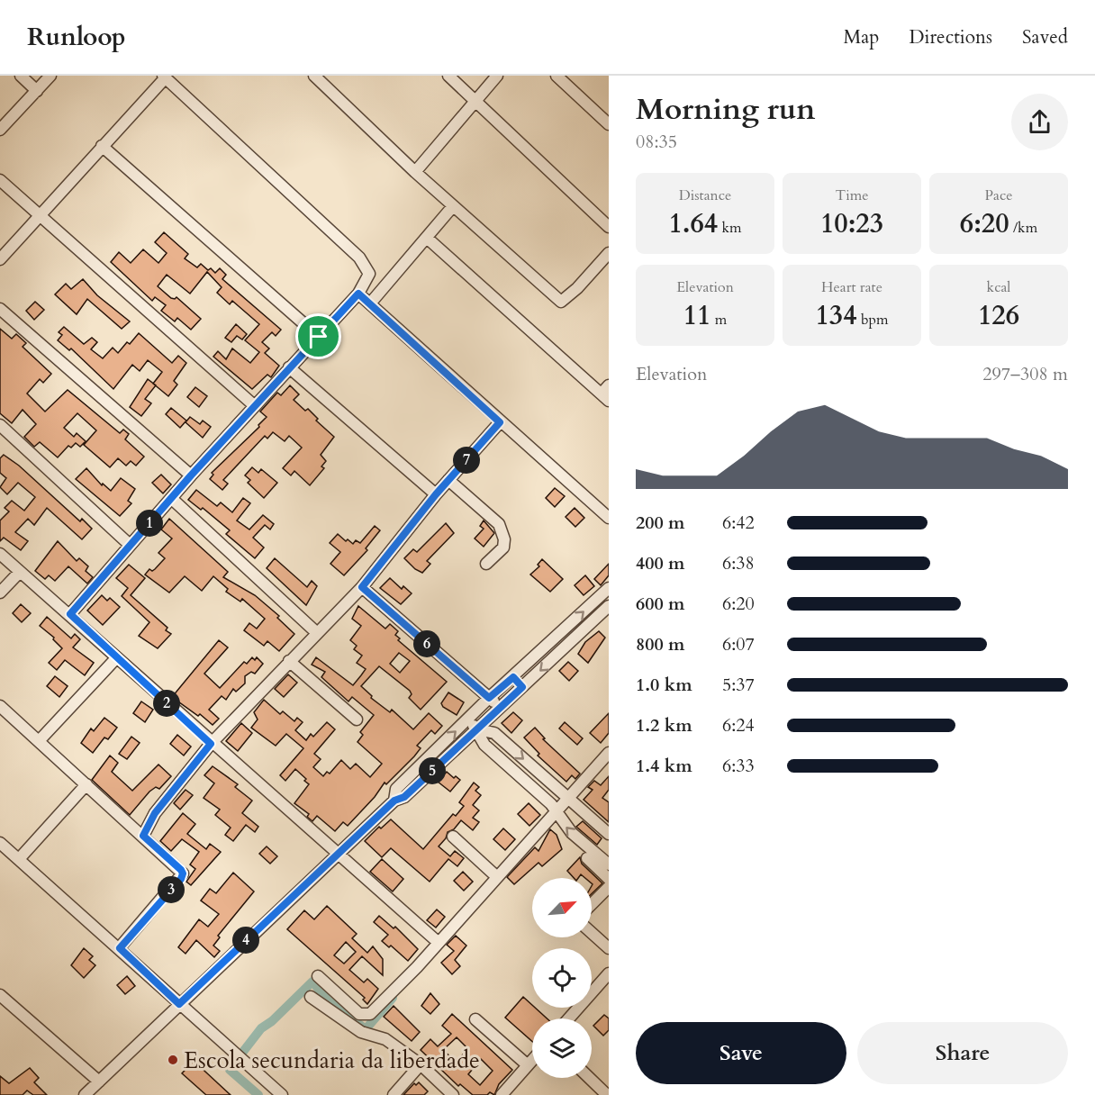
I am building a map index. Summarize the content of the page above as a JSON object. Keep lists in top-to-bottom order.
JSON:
{
  "places": ["Escola secundaria da liberdade"],
  "north": "top right",
  "page": {
    "header": "Runloop",
    "nav": ["Map", "Directions", "Saved"],
    "heading": ["Morning run", "08:35"],
    "stats": [
      ["Distance", "1.64 km"],
      ["Time", "10:23"],
      ["Pace", "6:20 /km"],
      ["Elevation", "11 m"],
      ["Heart rate", "134 bpm"],
      ["kcal", "126"]
    ],
    "chart": ["Elevation", "297–308 m"],
    "pins": [
      "7",
      "1",
      "6",
      "2",
      "5",
      "3",
      "4"
    ],
    "list": [
      {
        "name": "200 m",
        "note": "6:42"
      },
      {
        "name": "400 m",
        "note": "6:38"
      },
      {
        "name": "600 m",
        "note": "6:20"
      },
      {
        "name": "800 m",
        "note": "6:07"
      },
      {
        "name": "1.0 km",
        "note": "5:37"
      },
      {
        "name": "1.2 km",
        "note": "6:24"
      },
      {
        "name": "1.4 km",
        "note": "6:33"
      }
    ],
    "buttons": ["Save", "Share"]
  }
}
